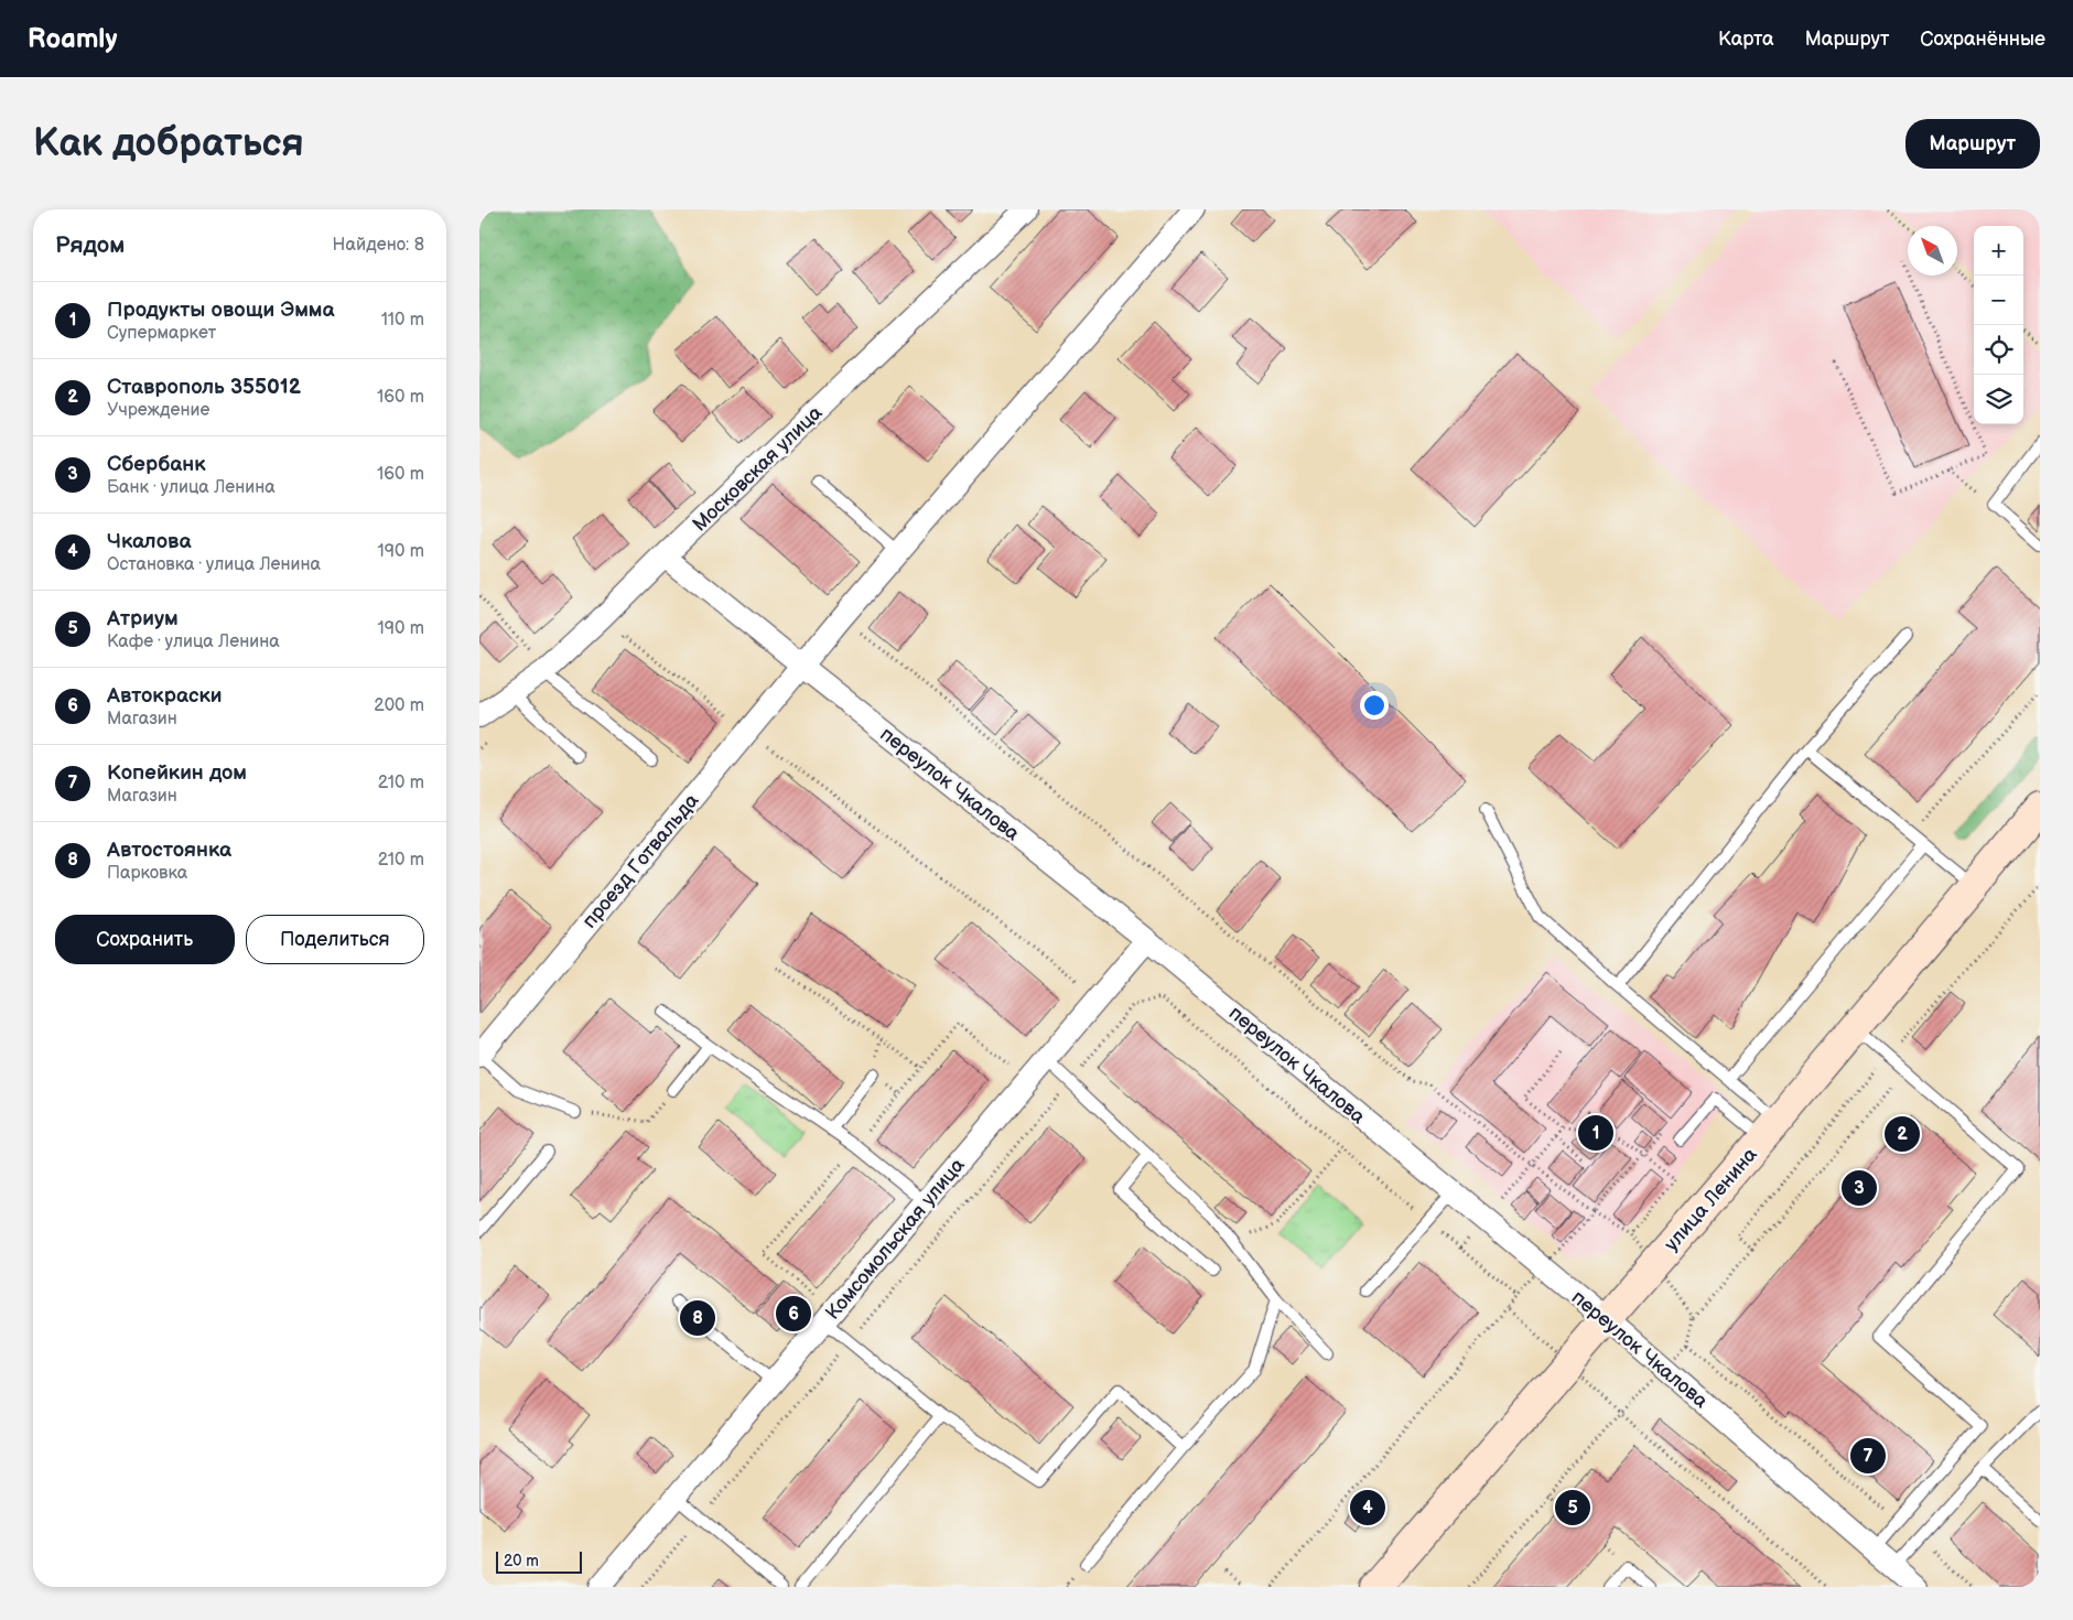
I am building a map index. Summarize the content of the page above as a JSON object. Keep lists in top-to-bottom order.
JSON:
{
  "streets": {
    "main road": ["улица Ленина"],
    "street": [
      "Московская улица",
      "переулок Чкалова",
      "проезд Готвальда",
      "Комсомольская улица"
    ]
  },
  "crossings": [
    ["Московская улица", "переулок Чкалова"],
    ["переулок Чкалова", "проезд Готвальда"],
    ["переулок Чкалова", "улица Ленина"],
    ["переулок Чкалова", "Комсомольская улица"]
  ],
  "scale_bar": "20 m",
  "north": "top left",
  "page": {
    "header": "Roamly",
    "nav": ["Карта", "Маршрут", "Сохранённые"],
    "buttons": [
      "Маршрут",
      ["Сохранить", "Поделиться"]
    ],
    "title": "Как добраться",
    "heading": ["Рядом", "Найдено: 8"],
    "map_buttons": ["+", "−"],
    "list": [
      {
        "mark": "1",
        "name": "Продукты овощи Эмма",
        "note": "Супермаркет",
        "value": "110 m"
      },
      {
        "mark": "2",
        "name": "Ставрополь 355012",
        "note": "Учреждение",
        "value": "160 m"
      },
      {
        "mark": "3",
        "name": "Сбербанк",
        "note": "Банк · улица Ленина",
        "value": "160 m"
      },
      {
        "mark": "4",
        "name": "Чкалова",
        "note": "Остановка · улица Ленина",
        "value": "190 m"
      },
      {
        "mark": "5",
        "name": "Атриум",
        "note": "Кафе · улица Ленина",
        "value": "190 m"
      },
      {
        "mark": "6",
        "name": "Автокраски",
        "note": "Магазин",
        "value": "200 m"
      },
      {
        "mark": "7",
        "name": "Копейкин дом",
        "note": "Магазин",
        "value": "210 m"
      },
      {
        "mark": "8",
        "name": "Автостоянка",
        "note": "Парковка",
        "value": "210 m"
      }
    ],
    "pins": [
      "1",
      "2",
      "3",
      "6",
      "8",
      "7",
      "4",
      "5"
    ],
    "scale": "20 m"
  }
}
